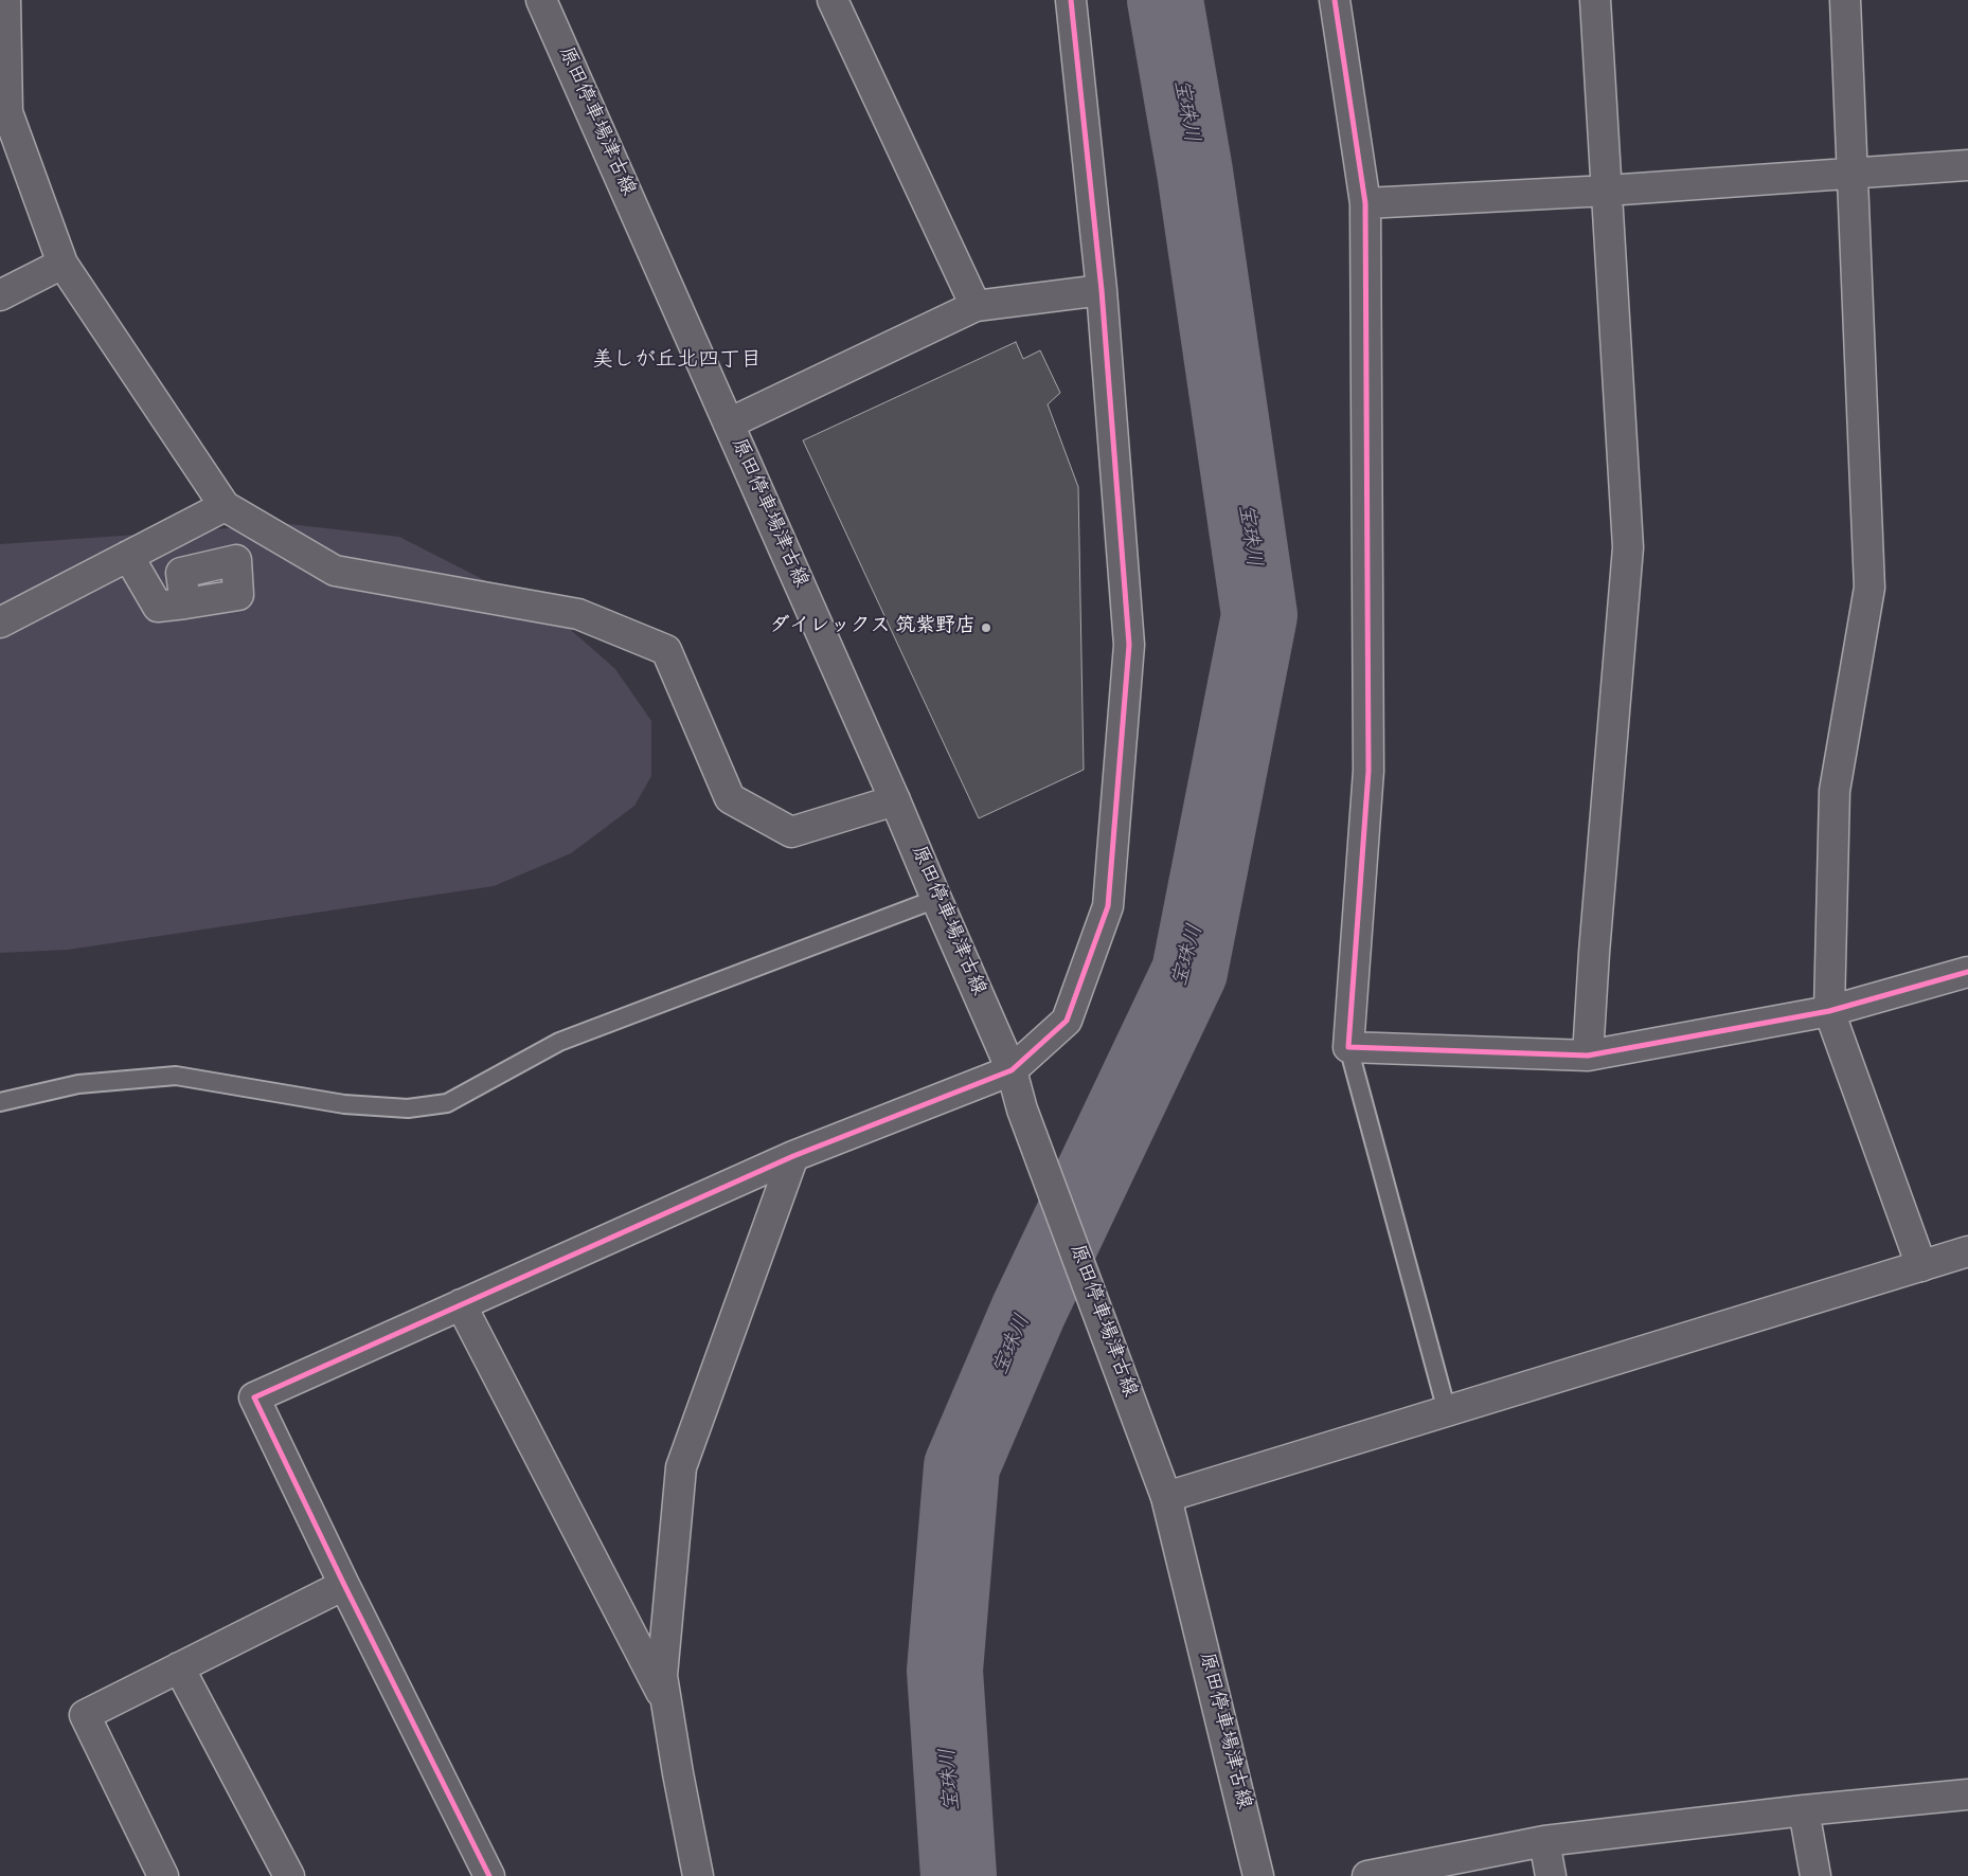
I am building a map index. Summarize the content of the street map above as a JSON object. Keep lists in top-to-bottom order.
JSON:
{
  "streets": {
    "street": ["原田停車場津古線"]
  },
  "districts": ["美しが丘北四丁目"],
  "water": ["宝珠川"],
  "places": ["ダイレックス 筑紫野店"]
}
